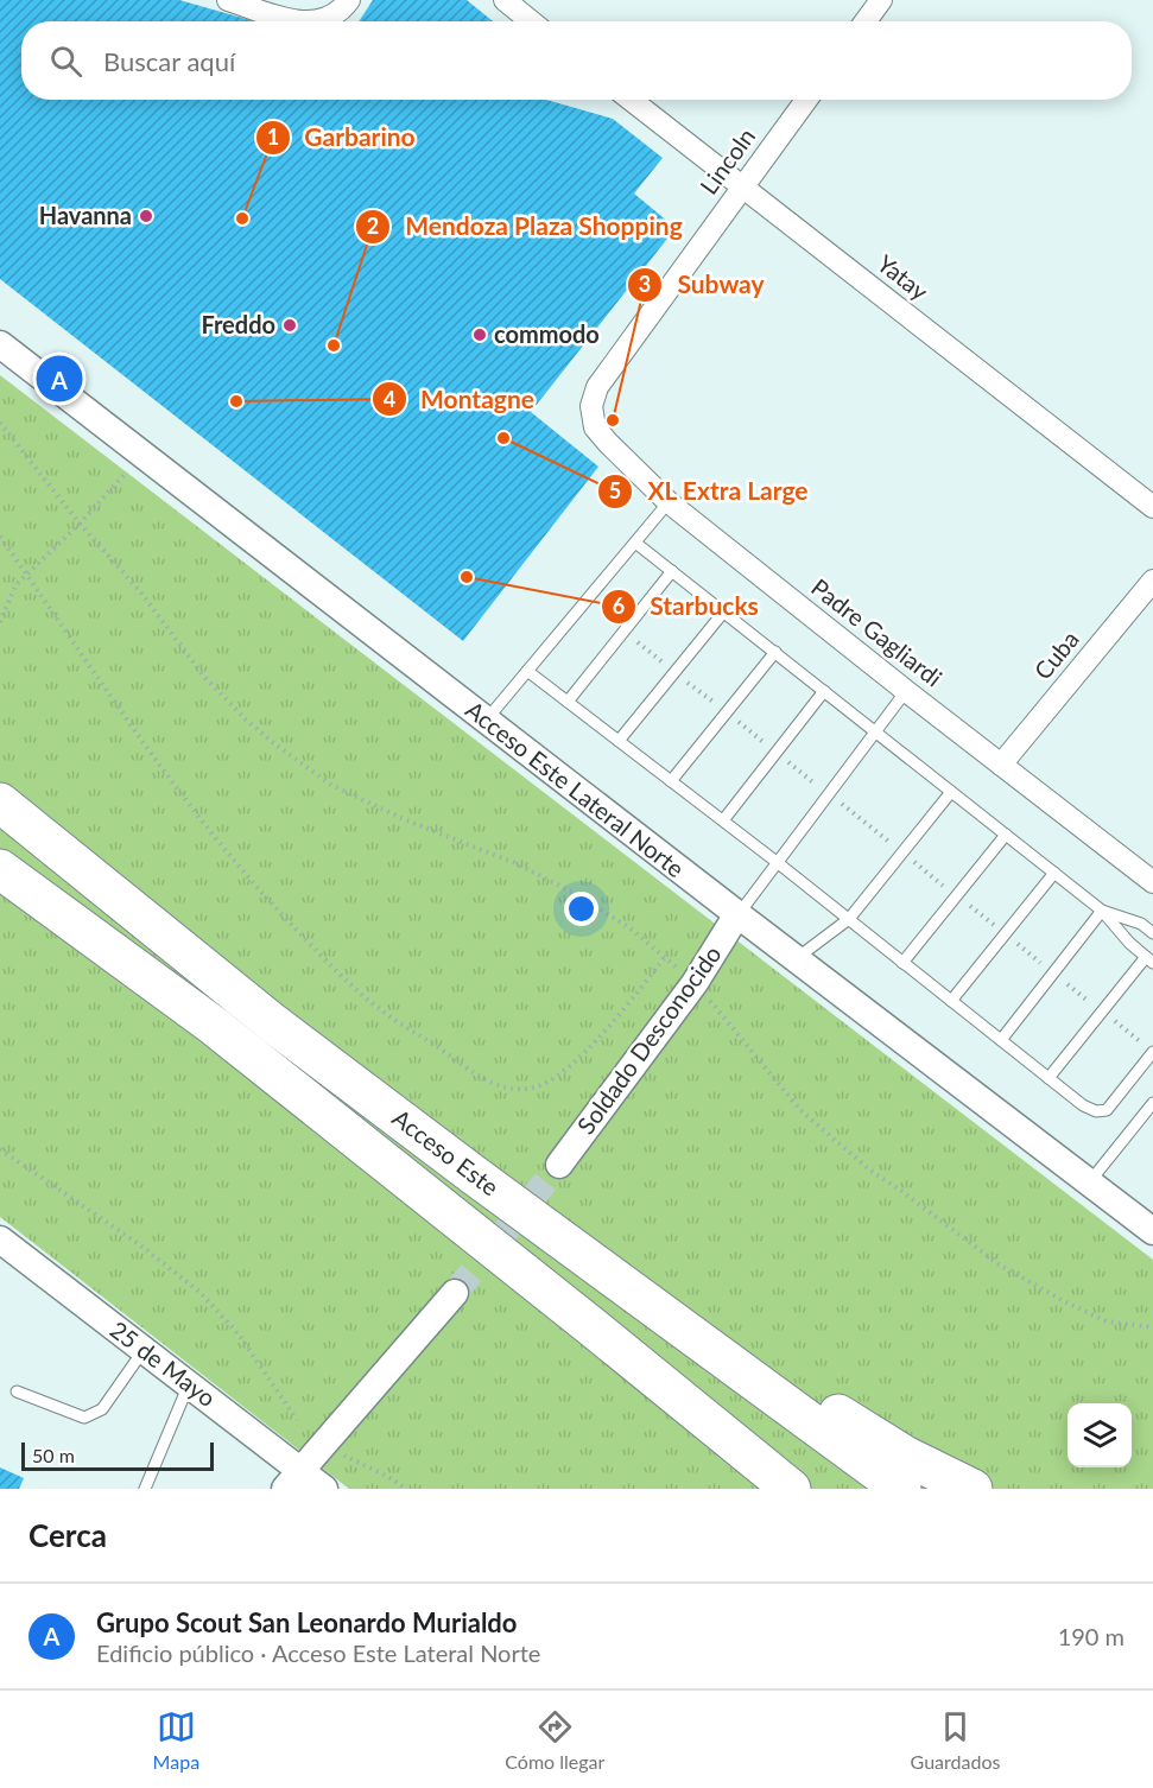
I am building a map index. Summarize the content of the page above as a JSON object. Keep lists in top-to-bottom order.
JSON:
{
  "streets": {
    "highway": ["Acceso Este"],
    "street": [
      "Lincoln",
      "Yatay",
      "Padre Gagliardi",
      "Cuba",
      "Acceso Este Lateral Norte",
      "Soldado Desconocido",
      "25 de Mayo"
    ]
  },
  "crossings": [
    ["Lincoln", "Yatay"],
    ["Lincoln", "Padre Gagliardi"],
    ["Padre Gagliardi", "Cuba"],
    ["Acceso Este Lateral Norte", "Soldado Desconocido"]
  ],
  "places": [
    "Havanna",
    "Garbarino",
    "Freddo",
    "commodo",
    "Mendoza Plaza Shopping",
    "Montagne",
    "Subway",
    "XL Extra Large",
    "Starbucks"
  ],
  "scale_bar": "50 m",
  "page": {
    "search": "Buscar aquí",
    "pins": "A",
    "scale": "50 m",
    "heading": "Cerca",
    "list": [
      {
        "mark": "A",
        "name": "Grupo Scout San Leonardo Murialdo",
        "note": "Edificio público · Acceso Este Lateral Norte",
        "value": "190 m"
      }
    ],
    "nav": ["Mapa", "Cómo llegar", "Guardados"]
  }
}
